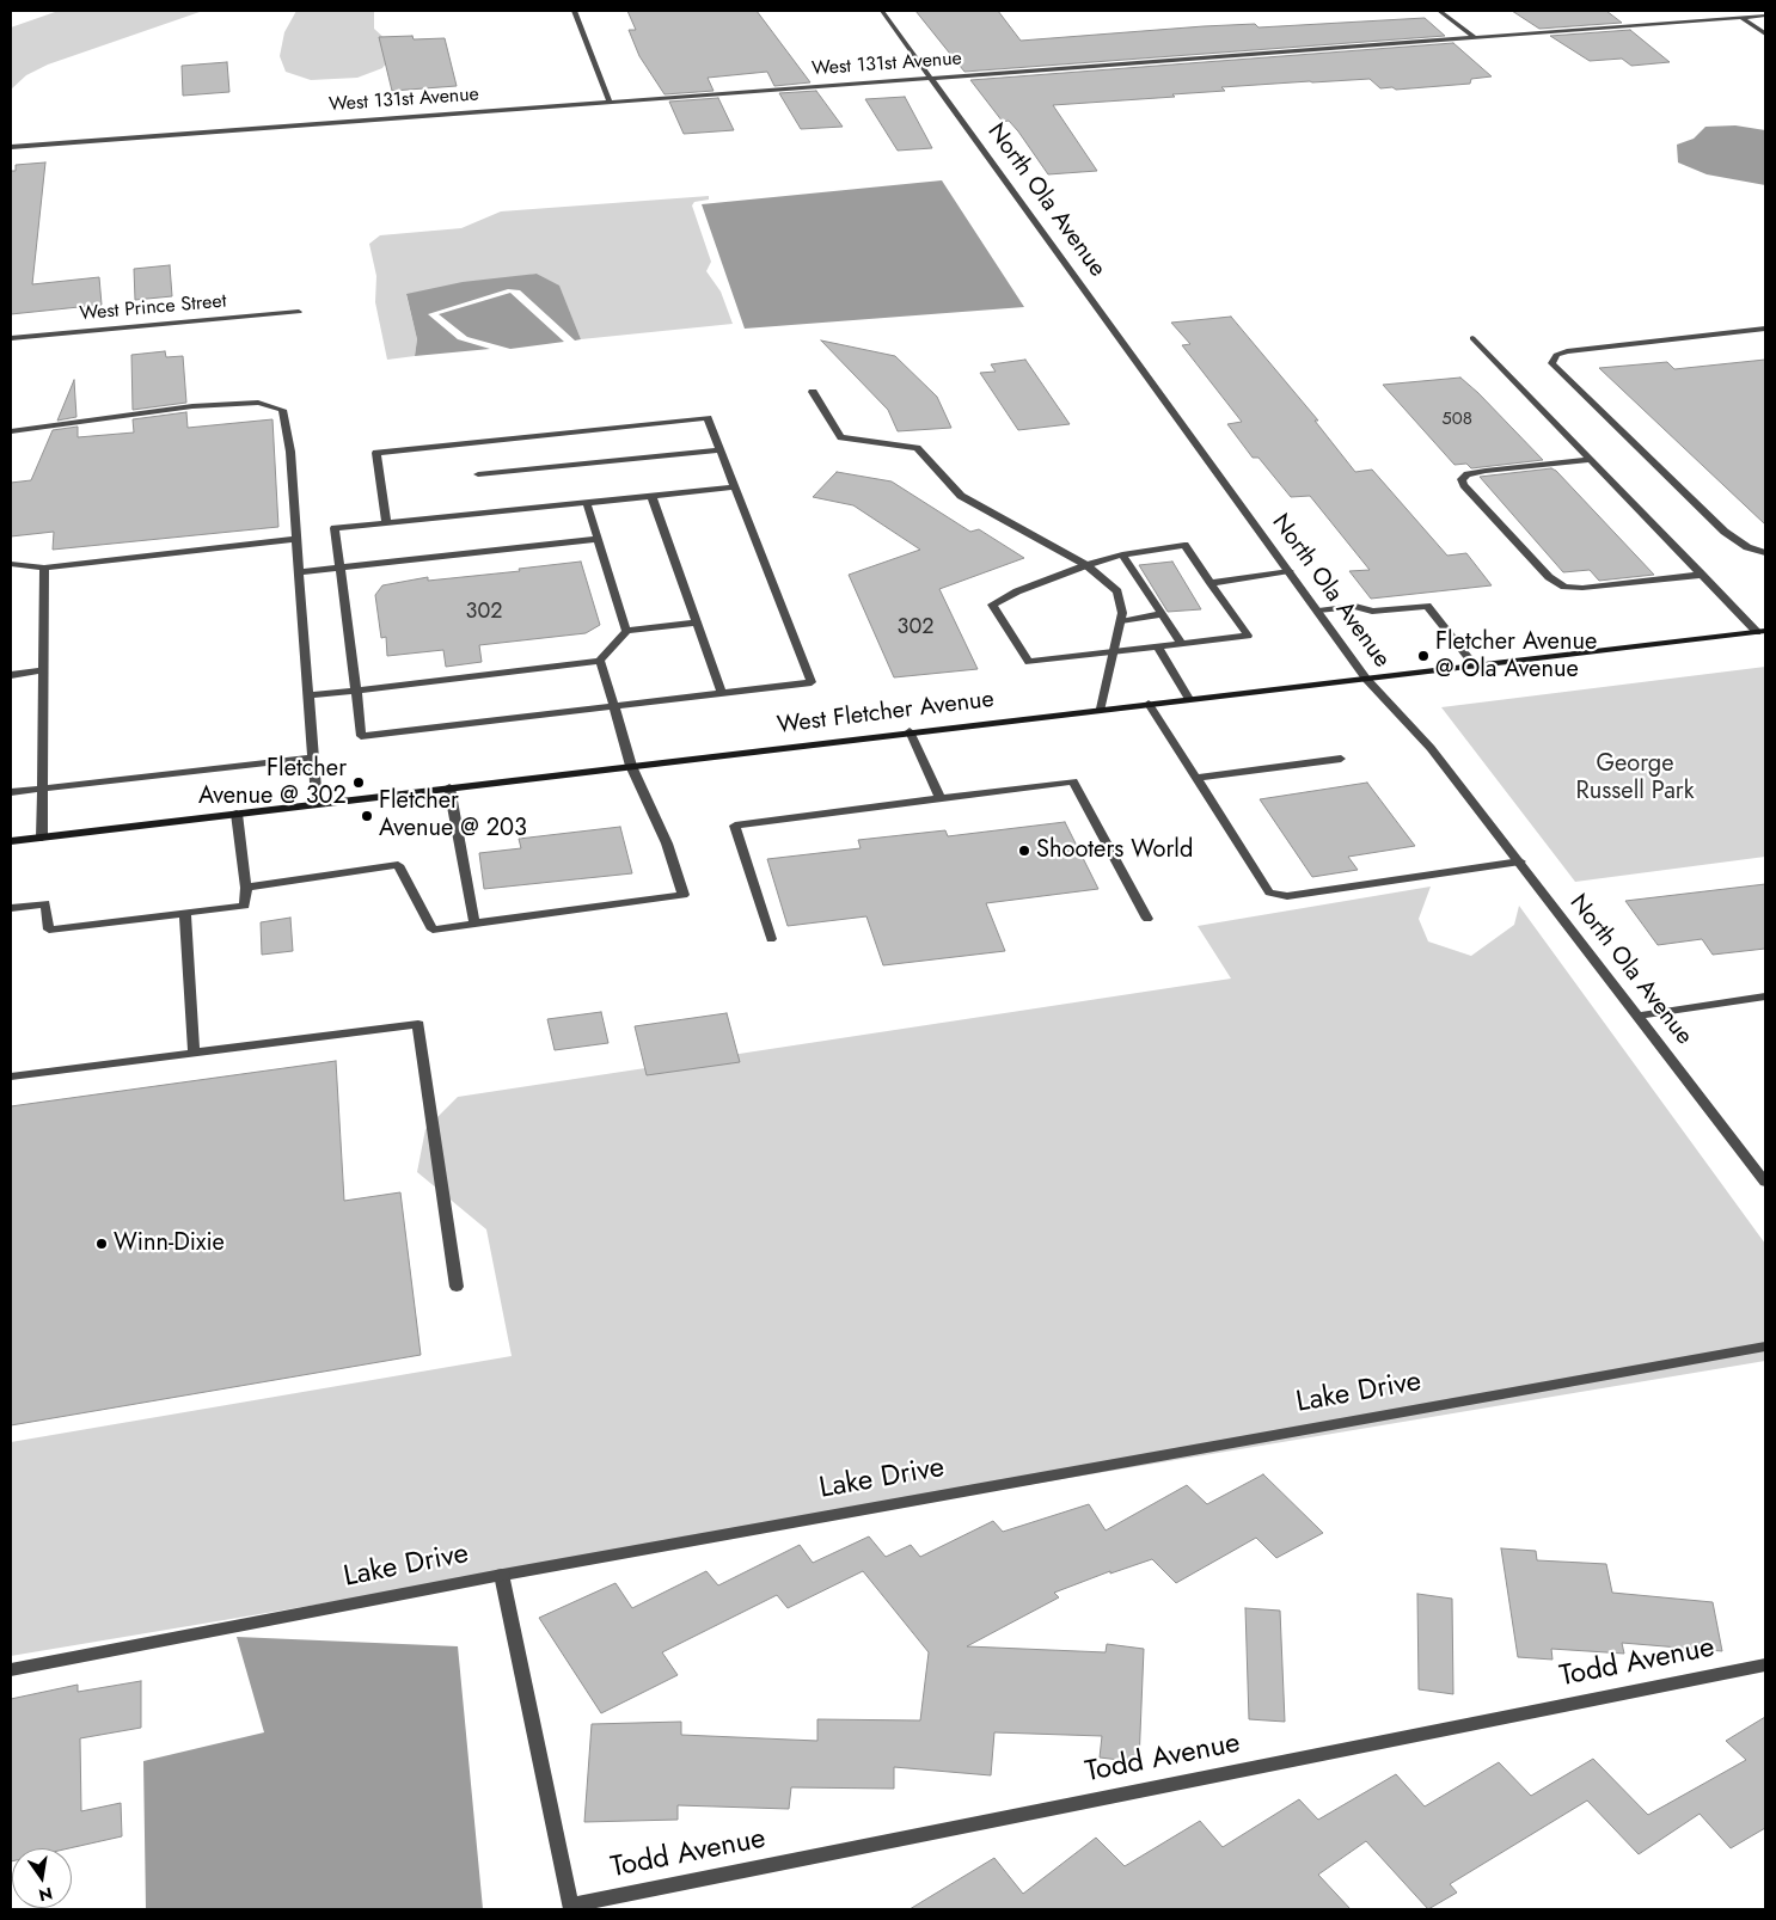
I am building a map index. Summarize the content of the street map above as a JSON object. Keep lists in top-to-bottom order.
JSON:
{
  "streets": {
    "main road": ["West Fletcher Avenue"],
    "street": [
      "West 131st Avenue",
      "North Ola Avenue",
      "West Prince Street",
      "Lake Drive",
      "Todd Avenue"
    ]
  },
  "crossings": [
    ["West 131st Avenue", "North Ola Avenue"],
    ["North Ola Avenue", "West Fletcher Avenue"]
  ],
  "parks": ["George Russell Park"],
  "places": [
    "Fletcher Avenue @ Ola Avenue",
    "Fletcher Avenue @ 302",
    "Fletcher Avenue @ 203",
    "Shooters World",
    "Winn-Dixie"
  ],
  "house_numbers": ["508", "302", "302"],
  "north": "bottom"
}
